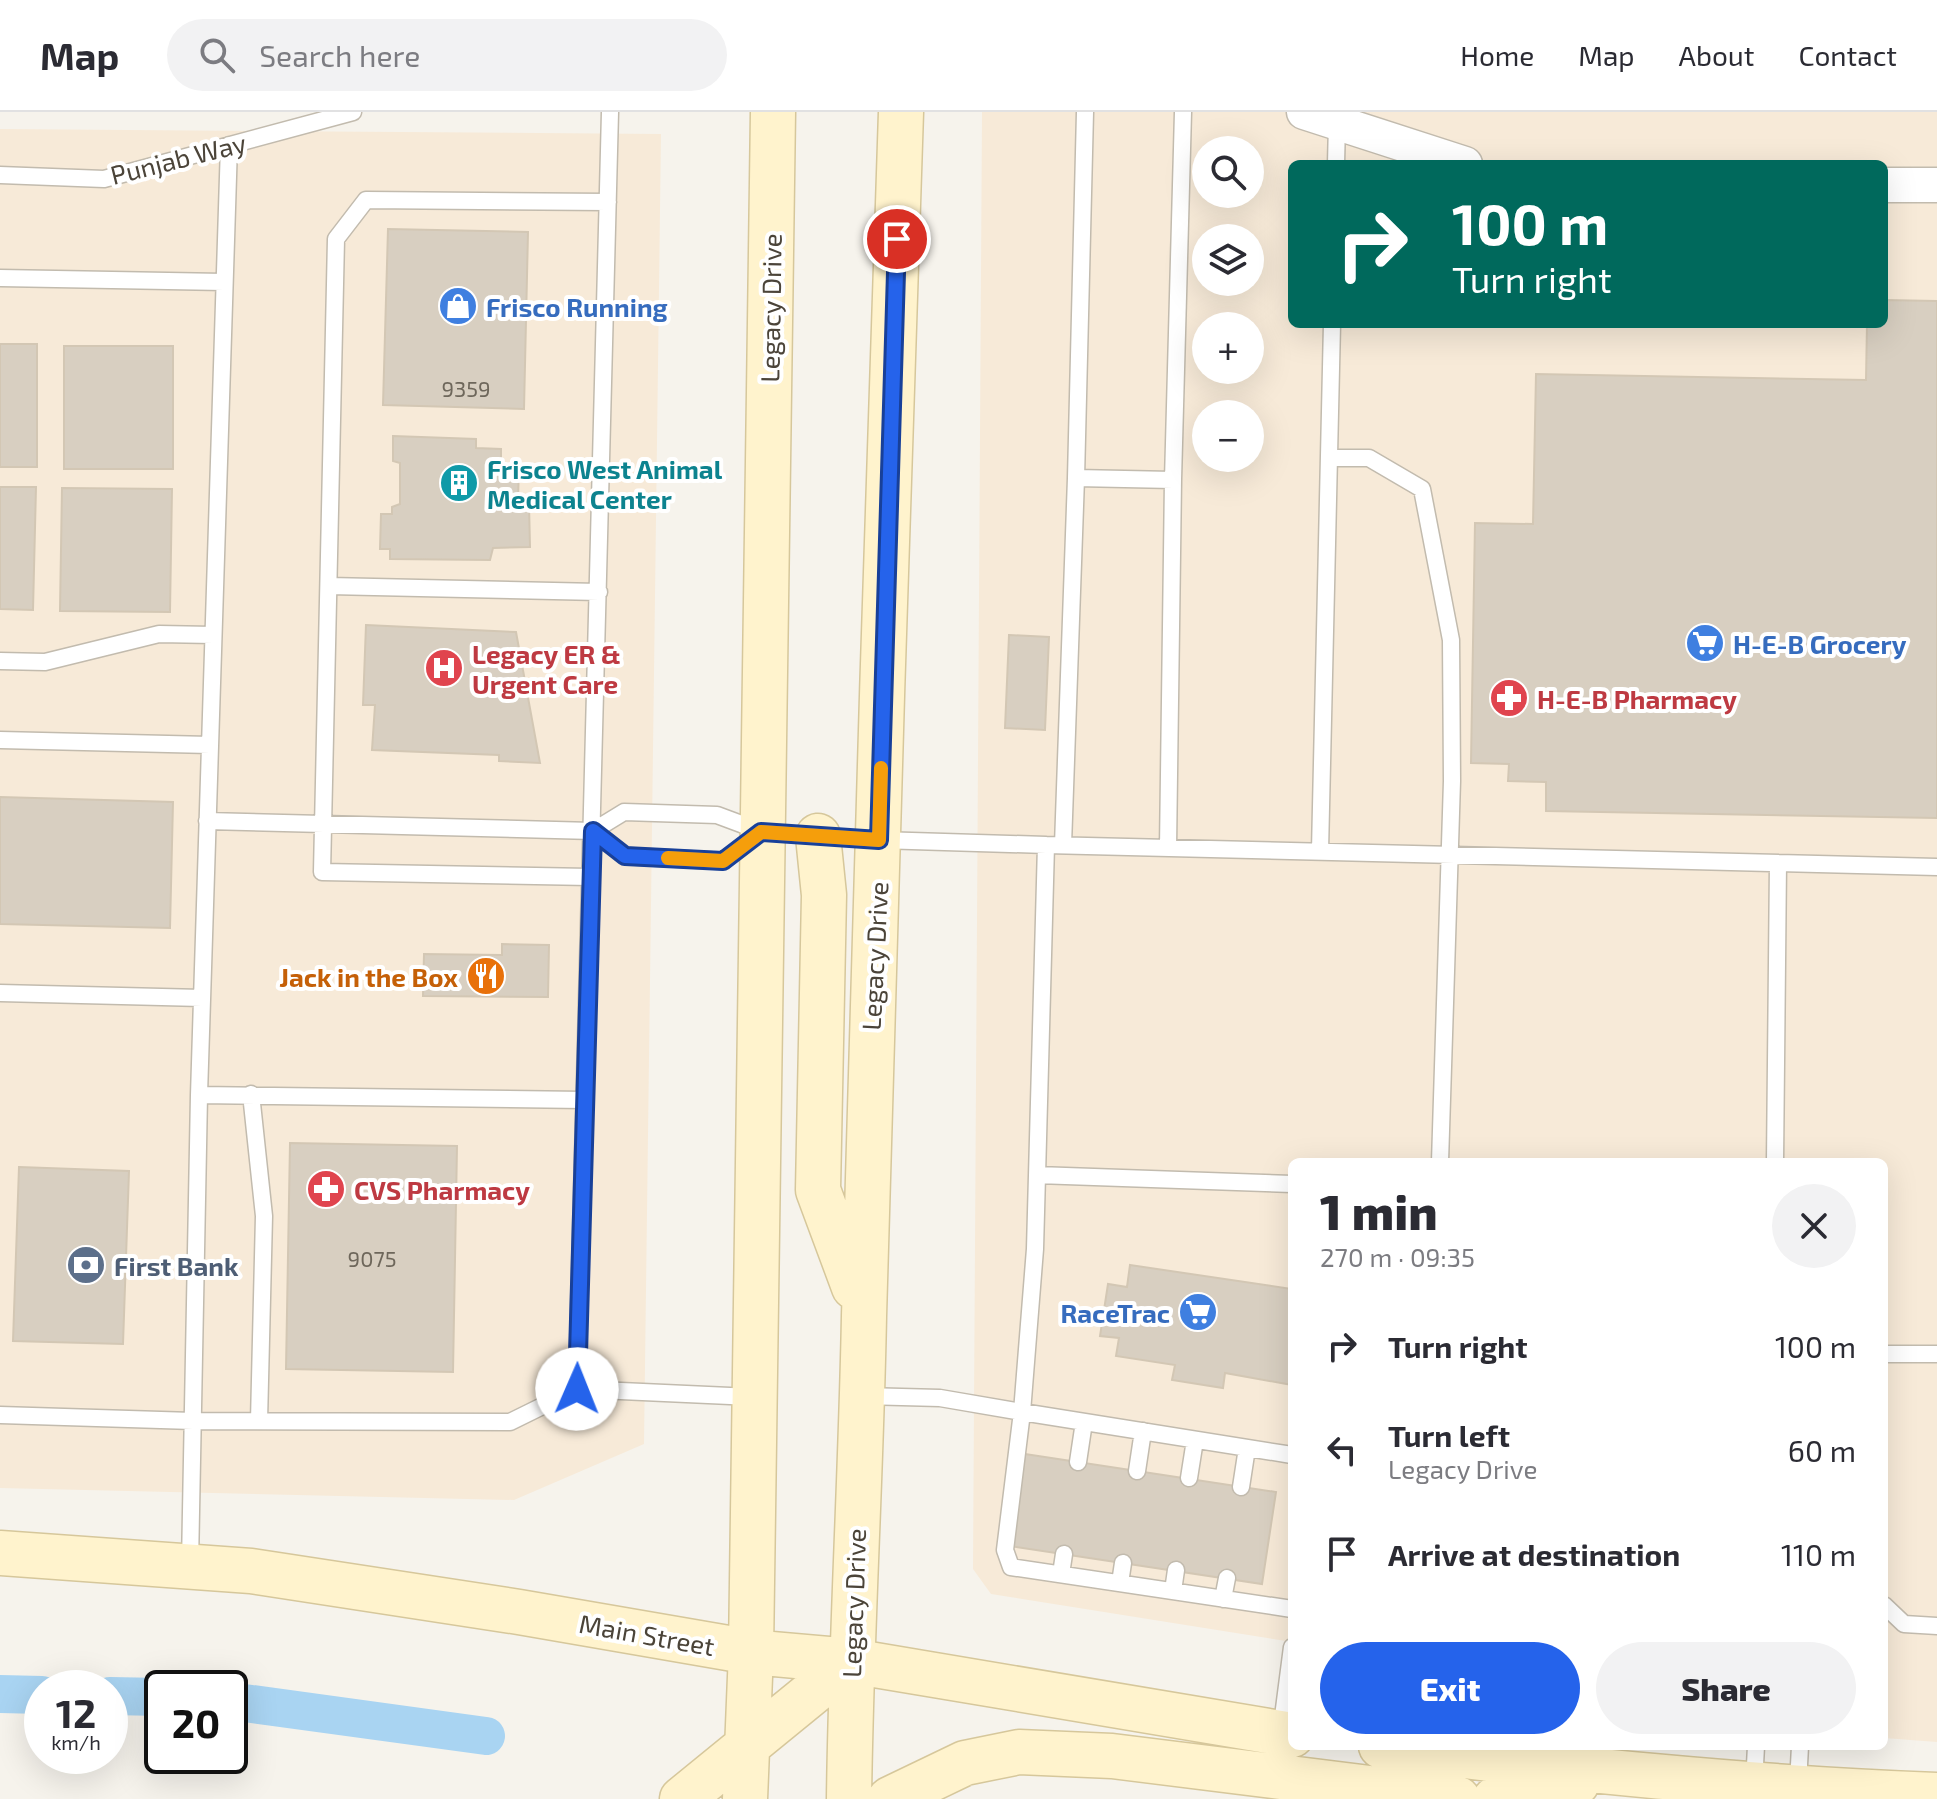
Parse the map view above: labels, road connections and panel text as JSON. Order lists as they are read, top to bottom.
{
  "streets": {
    "main road": ["Legacy Drive", "Main Street"],
    "lane": ["Punjab Way"]
  },
  "crossings": [
    ["Legacy Drive", "Main Street"]
  ],
  "places": {
    "shop": ["Frisco Running"],
    "building": ["Frisco West Animal Medical Center"],
    "supermarket": ["H-E-B Grocery", "RaceTrac"],
    "hospital": ["Legacy ER & Urgent Care"],
    "pharmacy": ["H-E-B Pharmacy", "CVS Pharmacy"],
    "restaurant": ["Jack in the Box"],
    "bank": ["First Bank"]
  },
  "house_numbers": ["9359", "9075"],
  "page": {
    "header": "Map",
    "search": "Search here",
    "nav": [
      "Home",
      "Map",
      "About",
      "Contact"
    ],
    "map_buttons": ["+", "−"],
    "turn": ["100 m", "Turn right"],
    "heading": ["1 min", "270 m · 09:35"],
    "list": [
      {
        "name": "Turn right",
        "value": "100 m"
      },
      {
        "name": "Turn left",
        "note": "Legacy Drive",
        "value": "60 m"
      },
      {
        "name": "Arrive at destination",
        "value": "110 m"
      }
    ],
    "buttons": ["Exit", "Share"],
    "speed": "12 km/h",
    "limit": "20"
  }
}
